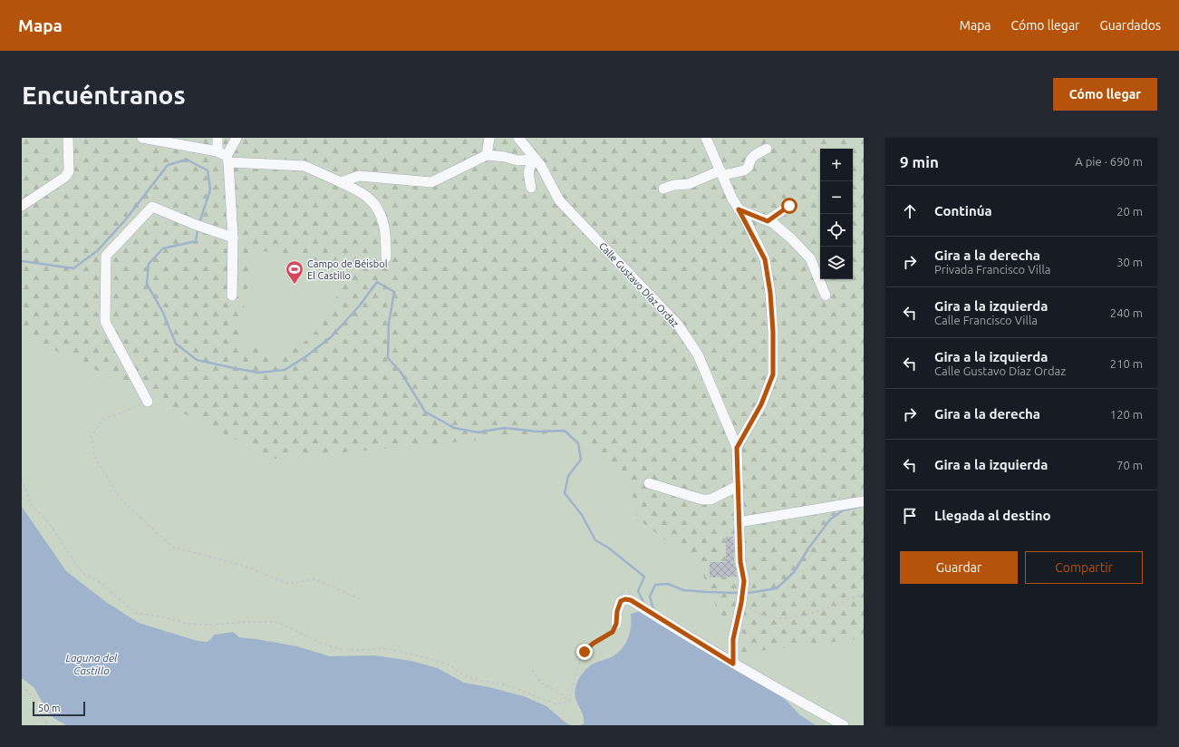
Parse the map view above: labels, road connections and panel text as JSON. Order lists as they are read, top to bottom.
{
  "streets": {
    "street": ["Calle Gustavo Díaz Ordaz"]
  },
  "water": ["Laguna del Castillo"],
  "places": {
    "sports": ["Campo de Béisbol El Castillo"]
  },
  "scale_bar": "50 m",
  "page": {
    "header": "Mapa",
    "nav": ["Mapa", "Cómo llegar", "Guardados"],
    "buttons": [
      "Cómo llegar",
      ["Guardar", "Compartir"]
    ],
    "title": "Encuéntranos",
    "heading": ["9 min", "A pie · 690 m"],
    "map_buttons": ["+", "−"],
    "list": [
      ["Continúa", "20 m"],
      ["Gira a la derecha", "Privada Francisco Villa", "30 m"],
      ["Gira a la izquierda", "Calle Francisco Villa", "240 m"],
      ["Gira a la izquierda", "Calle Gustavo Díaz Ordaz", "210 m"],
      ["Gira a la derecha", "120 m"],
      ["Gira a la izquierda", "70 m"],
      "Llegada al destino"
    ],
    "scale": "50 m"
  }
}
